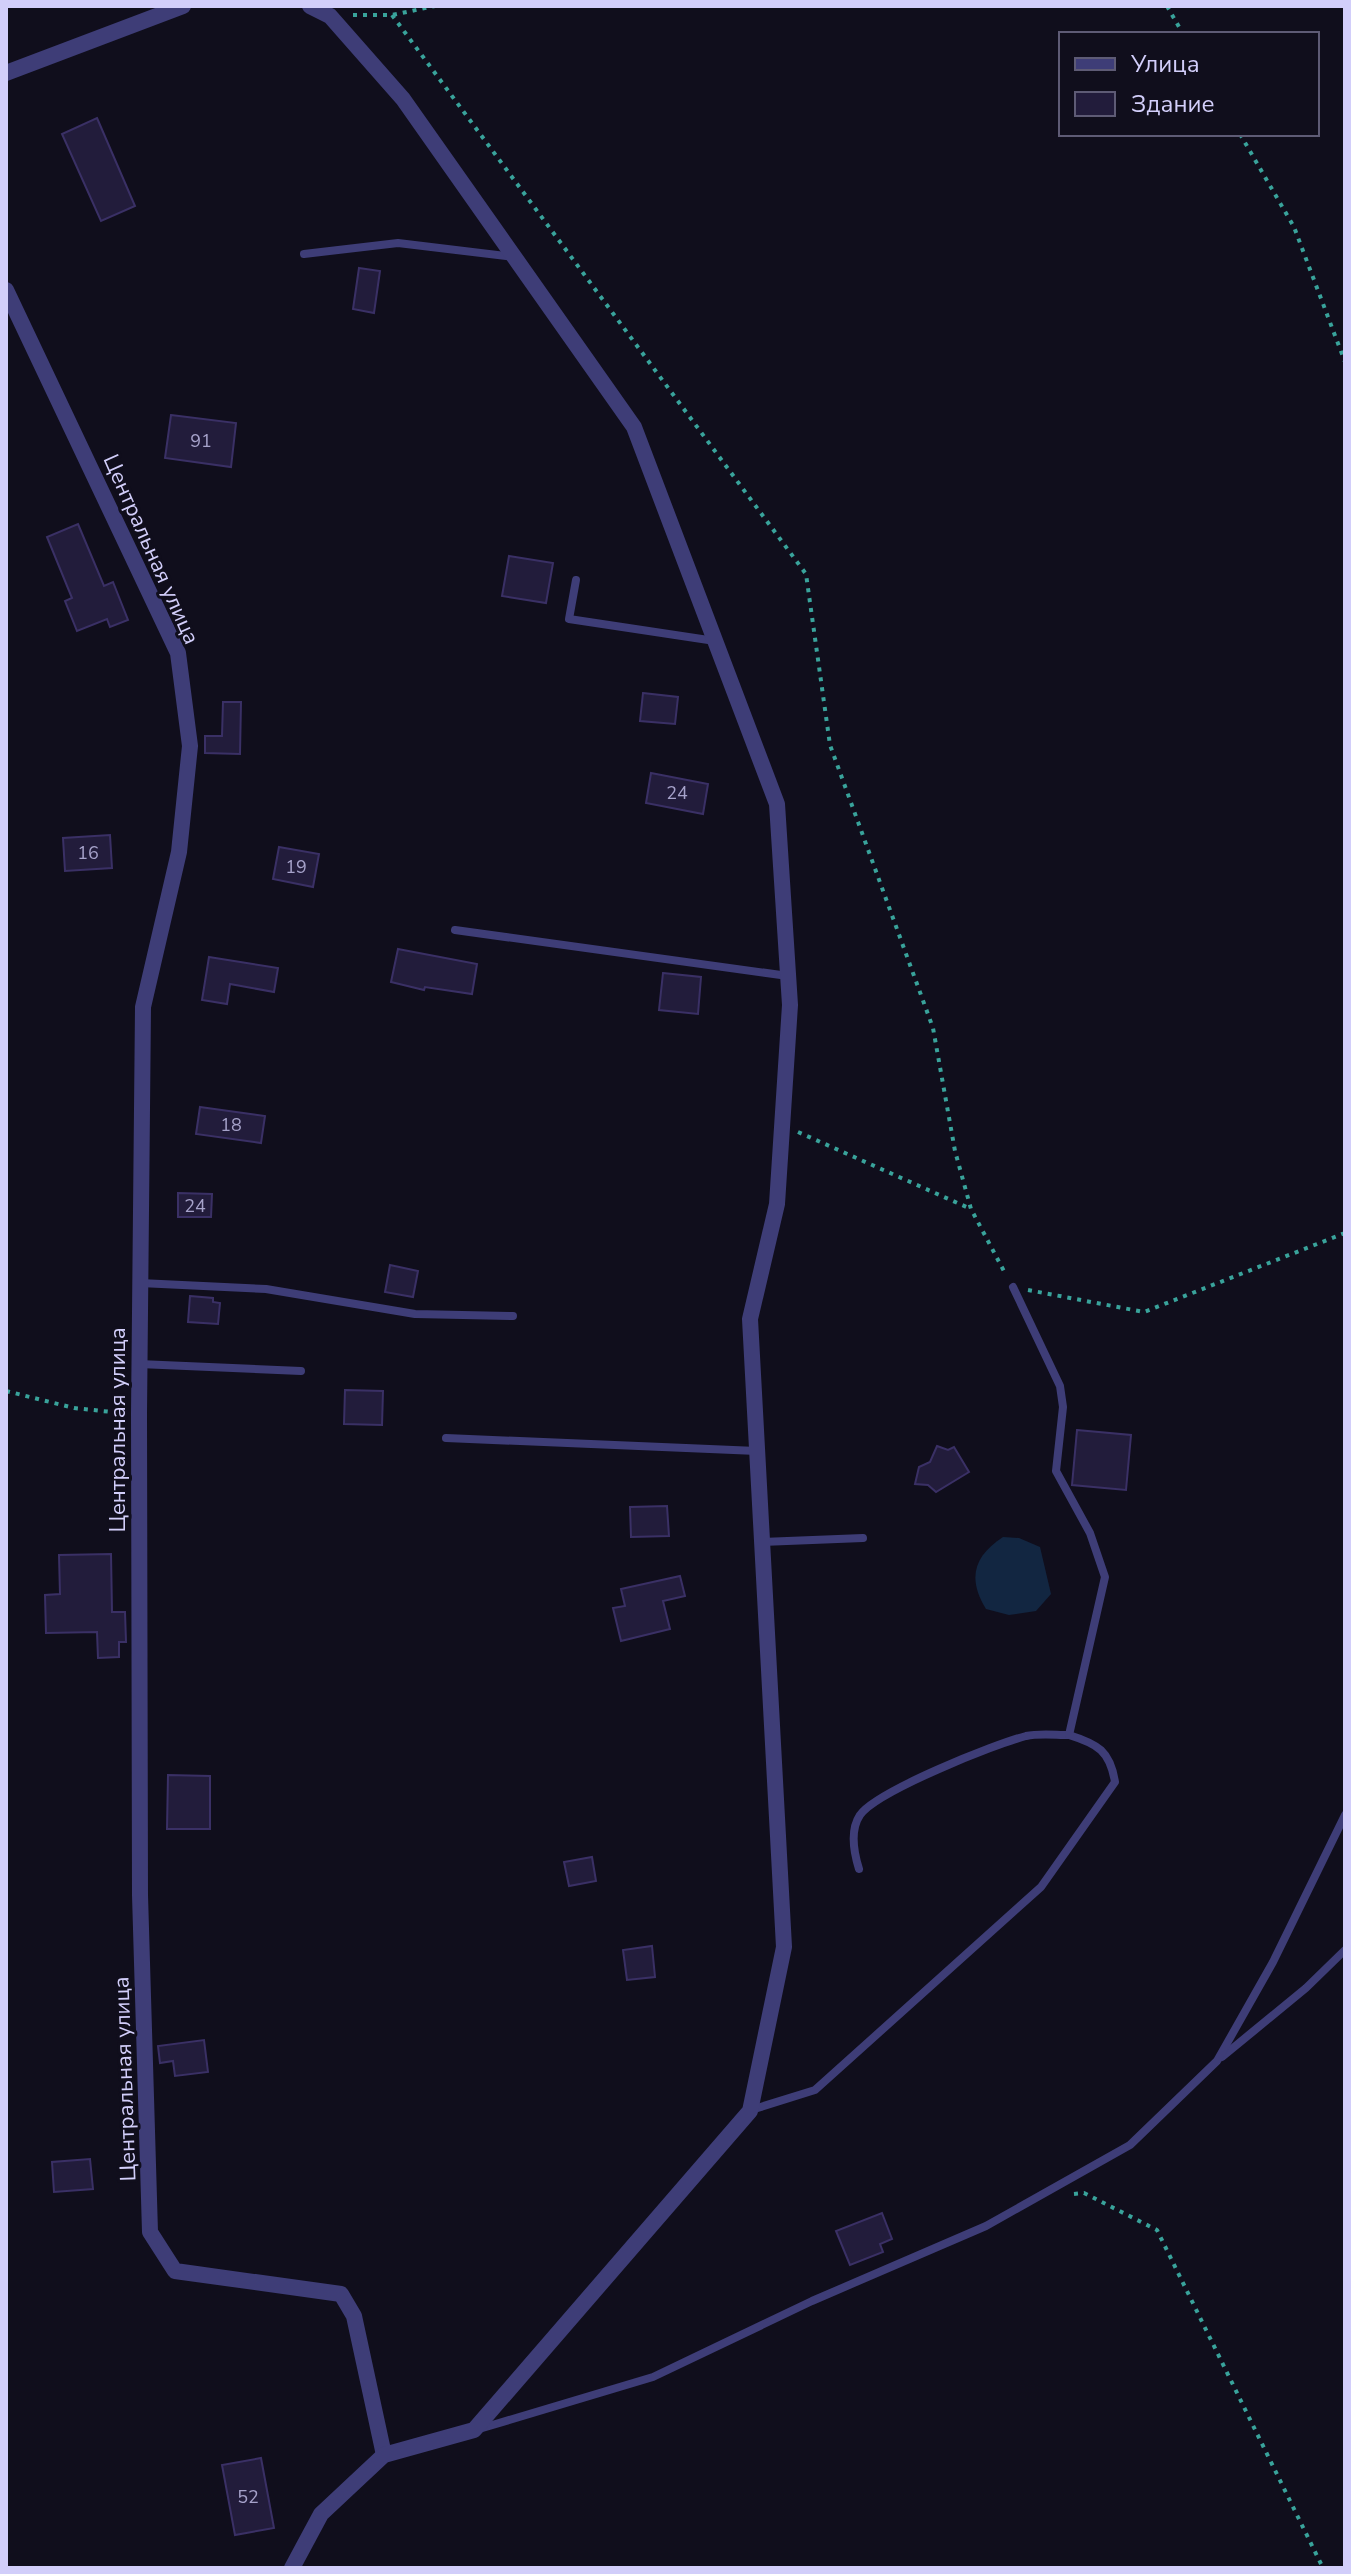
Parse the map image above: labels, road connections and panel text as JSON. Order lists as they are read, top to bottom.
{
  "streets": {
    "street": ["Центральная улица"]
  },
  "house_numbers": [
    "91",
    "24",
    "16",
    "19",
    "18",
    "24",
    "52"
  ],
  "legend": ["Улица", "Здание"]
}
